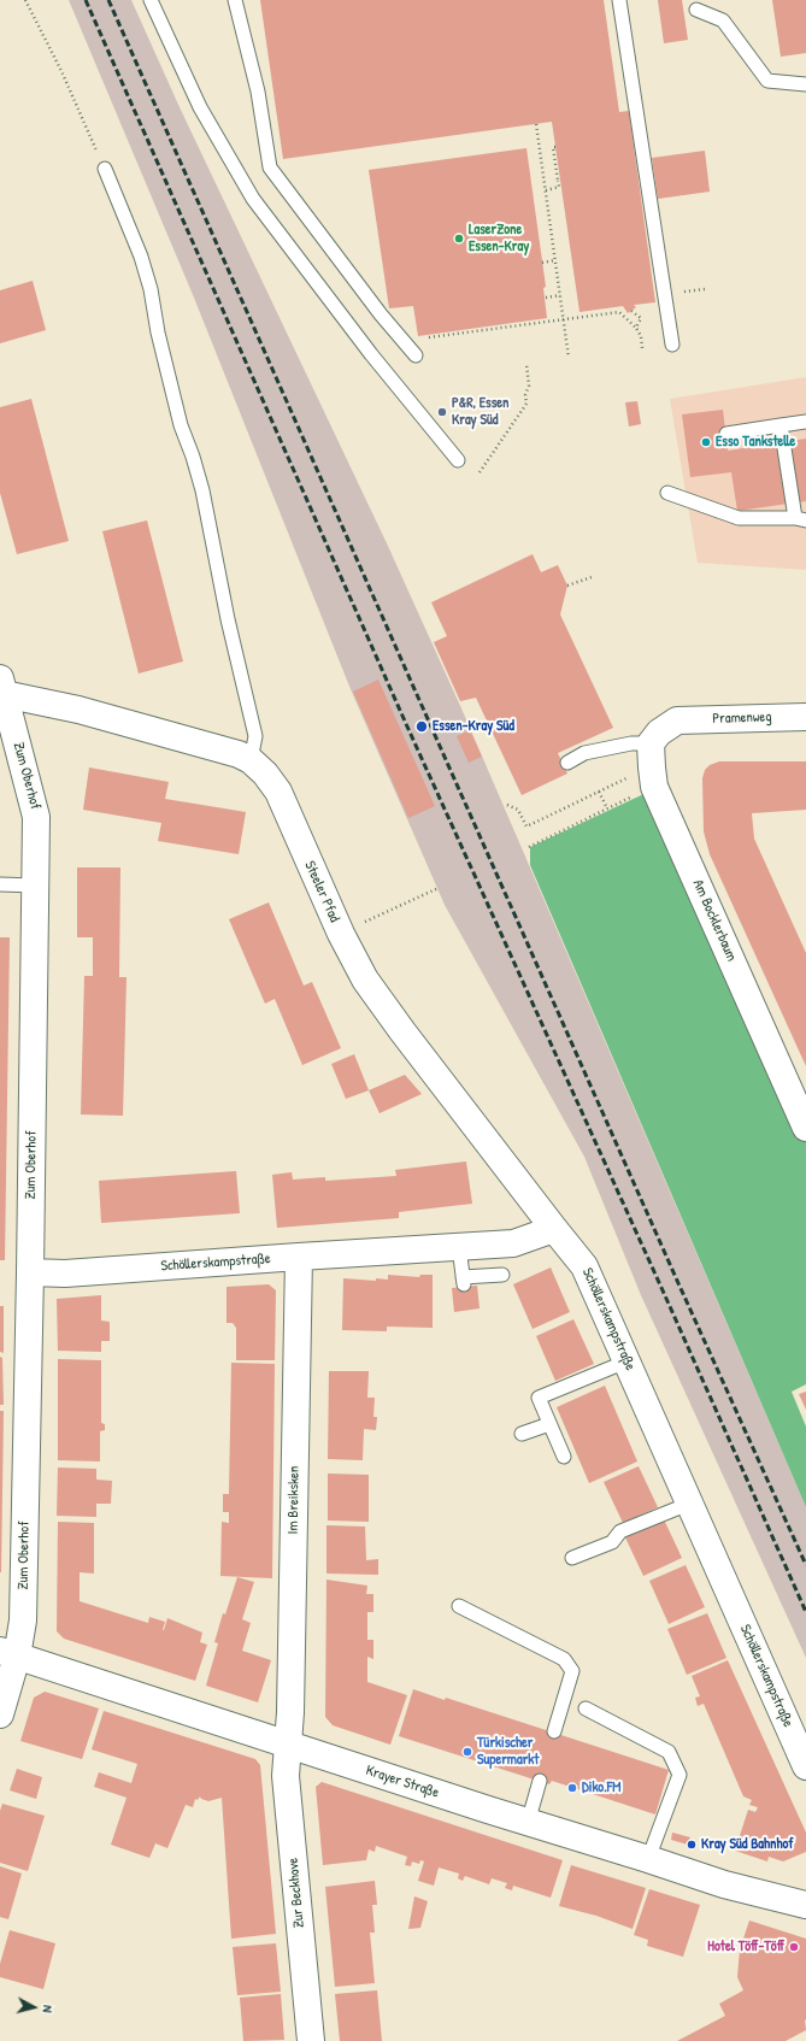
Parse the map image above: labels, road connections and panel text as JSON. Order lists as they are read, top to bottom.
{
  "streets": {
    "street": [
      "Pramenweg",
      "Zum Oberhof",
      "Steeler Pfad",
      "Am Bocklerbaum",
      "Schöllerskampstraße",
      "Im Breiksken",
      "Krayer Straße",
      "Zur Beckhove"
    ]
  },
  "crossings": [
    ["Pramenweg", "Am Bocklerbaum"],
    ["Zum Oberhof", "Steeler Pfad"],
    ["Zum Oberhof", "Schöllerskampstraße"],
    ["Zum Oberhof", "Krayer Straße"],
    ["Steeler Pfad", "Schöllerskampstraße"],
    ["Schöllerskampstraße", "Im Breiksken"],
    ["Im Breiksken", "Krayer Straße"],
    ["Im Breiksken", "Zur Beckhove"],
    ["Krayer Straße", "Zur Beckhove"]
  ],
  "places": [
    "LaserZone Essen-Kray",
    "P&R, Essen Kray Süd",
    "Esso Tankstelle",
    "Essen-Kray Süd",
    "Türkischer Supermarkt",
    "Diko.FM",
    "Kray Süd Bahnhof",
    "Hotel Töff-Töff"
  ],
  "north": "right"
}
